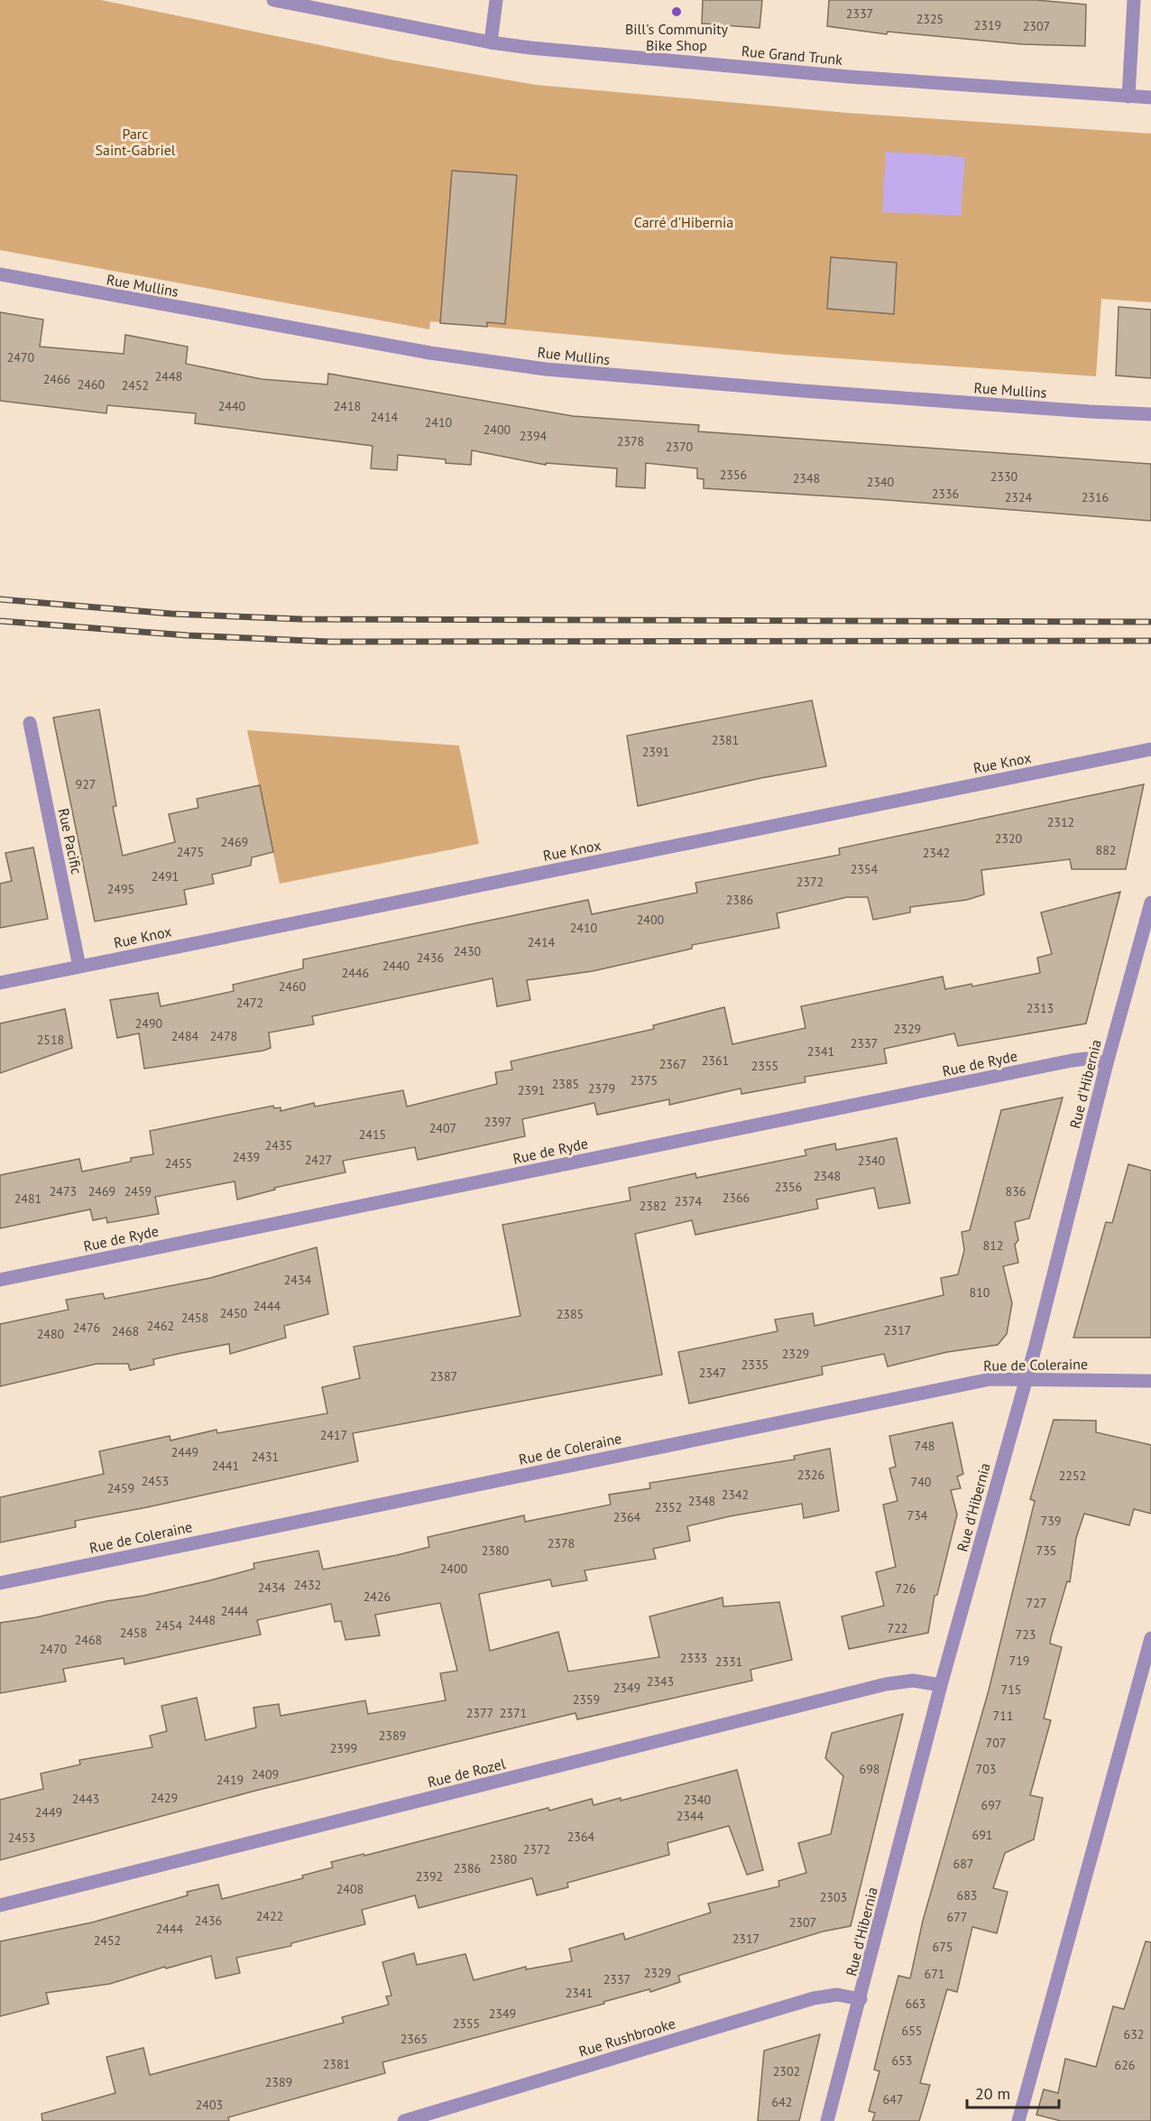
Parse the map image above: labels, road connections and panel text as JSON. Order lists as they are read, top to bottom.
{
  "streets": {
    "street": [
      "Rue Grand Trunk",
      "Rue Mullins",
      "Rue Knox",
      "Rue Pacific",
      "Rue de Ryde",
      "Rue d'Hibernia",
      "Rue de Coleraine",
      "Rue de Rozel",
      "Rue Rushbrooke"
    ]
  },
  "crossings": [
    ["Rue Knox", "Rue Pacific"],
    ["Rue de Ryde", "Rue d'Hibernia"],
    ["Rue d'Hibernia", "Rue de Coleraine"],
    ["Rue d'Hibernia", "Rue de Rozel"],
    ["Rue d'Hibernia", "Rue Rushbrooke"]
  ],
  "parks": ["Parc Saint-Gabriel", "Carré d'Hibernia"],
  "places": ["Bill's Community Bike Shop"],
  "house_numbers": [
    "2337",
    "2325",
    "2319",
    "2307",
    "2470",
    "2448",
    "2466",
    "2460",
    "2452",
    "2440",
    "2418",
    "2414",
    "2410",
    "2400",
    "2394",
    "2378",
    "2370",
    "2356",
    "2330",
    "2348",
    "2340",
    "2336",
    "2324",
    "2316",
    "2381",
    "2391",
    "927",
    "2312",
    "2320",
    "2469",
    "882",
    "2475",
    "2342",
    "2354",
    "2491",
    "2372",
    "2495",
    "2386",
    "2400",
    "2410",
    "2414",
    "2430",
    "2436",
    "2440",
    "2446",
    "2460",
    "2472",
    "2313",
    "2490",
    "2329",
    "2484",
    "2478",
    "2518",
    "2337",
    "2341",
    "2361",
    "2367",
    "2355",
    "2375",
    "2385",
    "2379",
    "2391",
    "2397",
    "2407",
    "2415",
    "2435",
    "2439",
    "2427",
    "2340",
    "2455",
    "2348",
    "2356",
    "2473",
    "2469",
    "2459",
    "836",
    "2366",
    "2481",
    "2374",
    "2382",
    "812",
    "2434",
    "810",
    "2444",
    "2450",
    "2385",
    "2458",
    "2462",
    "2476",
    "2317",
    "2468",
    "2480",
    "2329",
    "2335",
    "2347",
    "2387",
    "2417",
    "748",
    "2449",
    "2431",
    "2441",
    "2326",
    "2252",
    "2453",
    "740",
    "2459",
    "2342",
    "2348",
    "2352",
    "734",
    "2364",
    "739",
    "2378",
    "2380",
    "735",
    "2400",
    "2432",
    "2434",
    "726",
    "2426",
    "727",
    "2444",
    "2448",
    "2454",
    "722",
    "2458",
    "723",
    "2468",
    "2470",
    "2333",
    "719",
    "2331",
    "2343",
    "2349",
    "715",
    "2359",
    "2377",
    "2371",
    "711",
    "2389",
    "707",
    "2399",
    "698",
    "703",
    "2409",
    "2419",
    "2429",
    "2443",
    "2340",
    "697",
    "2449",
    "2344",
    "691",
    "2364",
    "2453",
    "2372",
    "2380",
    "687",
    "2386",
    "2392",
    "2408",
    "683",
    "2303",
    "2422",
    "677",
    "2436",
    "2307",
    "2444",
    "2317",
    "2452",
    "675",
    "2329",
    "671",
    "2337",
    "2341",
    "663",
    "2349",
    "2355",
    "655",
    "632",
    "2365",
    "653",
    "2381",
    "626",
    "2302",
    "2389",
    "647",
    "642",
    "2403"
  ],
  "scale_bar": "20 m"
}
